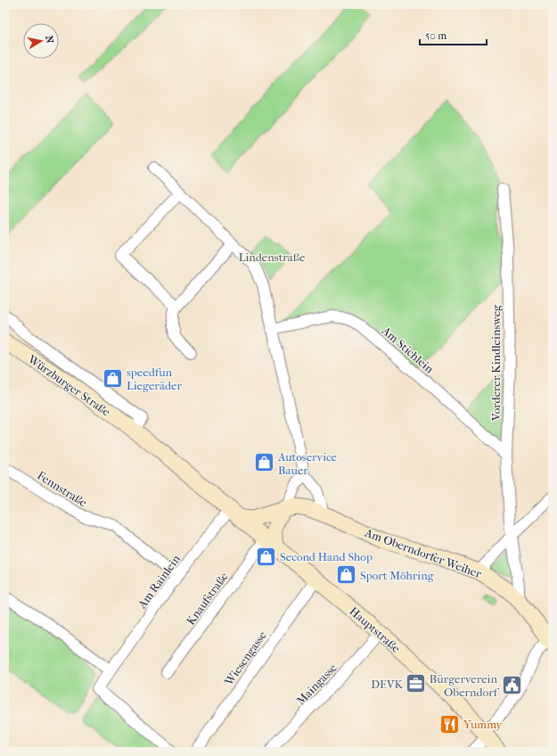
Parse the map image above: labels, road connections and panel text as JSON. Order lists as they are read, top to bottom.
{
  "streets": {
    "main road": ["Würzburger Straße", "Am Oberndorfer Weiher", "Hauptstraße"],
    "street": [
      "Am Stichlein",
      "Vorderer Kindleinsweg",
      "Fennstraße",
      "Am Rainlein",
      "Knaufstraße",
      "Wiesengasse",
      "Maingasse"
    ]
  },
  "crossings": [
    ["Am Stichlein", "Vorderer Kindleinsweg"],
    ["Vorderer Kindleinsweg", "Am Oberndorfer Weiher"],
    ["Würzburger Straße", "Am Oberndorfer Weiher"],
    ["Würzburger Straße", "Am Rainlein"],
    ["Würzburger Straße", "Hauptstraße"],
    ["Fennstraße", "Am Rainlein"],
    ["Am Oberndorfer Weiher", "Am Rainlein"],
    ["Am Oberndorfer Weiher", "Hauptstraße"],
    ["Am Rainlein", "Hauptstraße"],
    ["Knaufstraße", "Hauptstraße"],
    ["Hauptstraße", "Wiesengasse"],
    ["Hauptstraße", "Maingasse"]
  ],
  "parks": ["Lindenstraße"],
  "places": {
    "shop": [
      "speedfun Liegeräder",
      "Autoservice Bauer",
      "Second Hand Shop",
      "Sport Möhring"
    ],
    "office": ["DEVK"],
    "public building": ["Bürgerverein Oberndorf"],
    "restaurant": ["Yummy"]
  },
  "scale_bar": "50 m",
  "north": "right"
}
